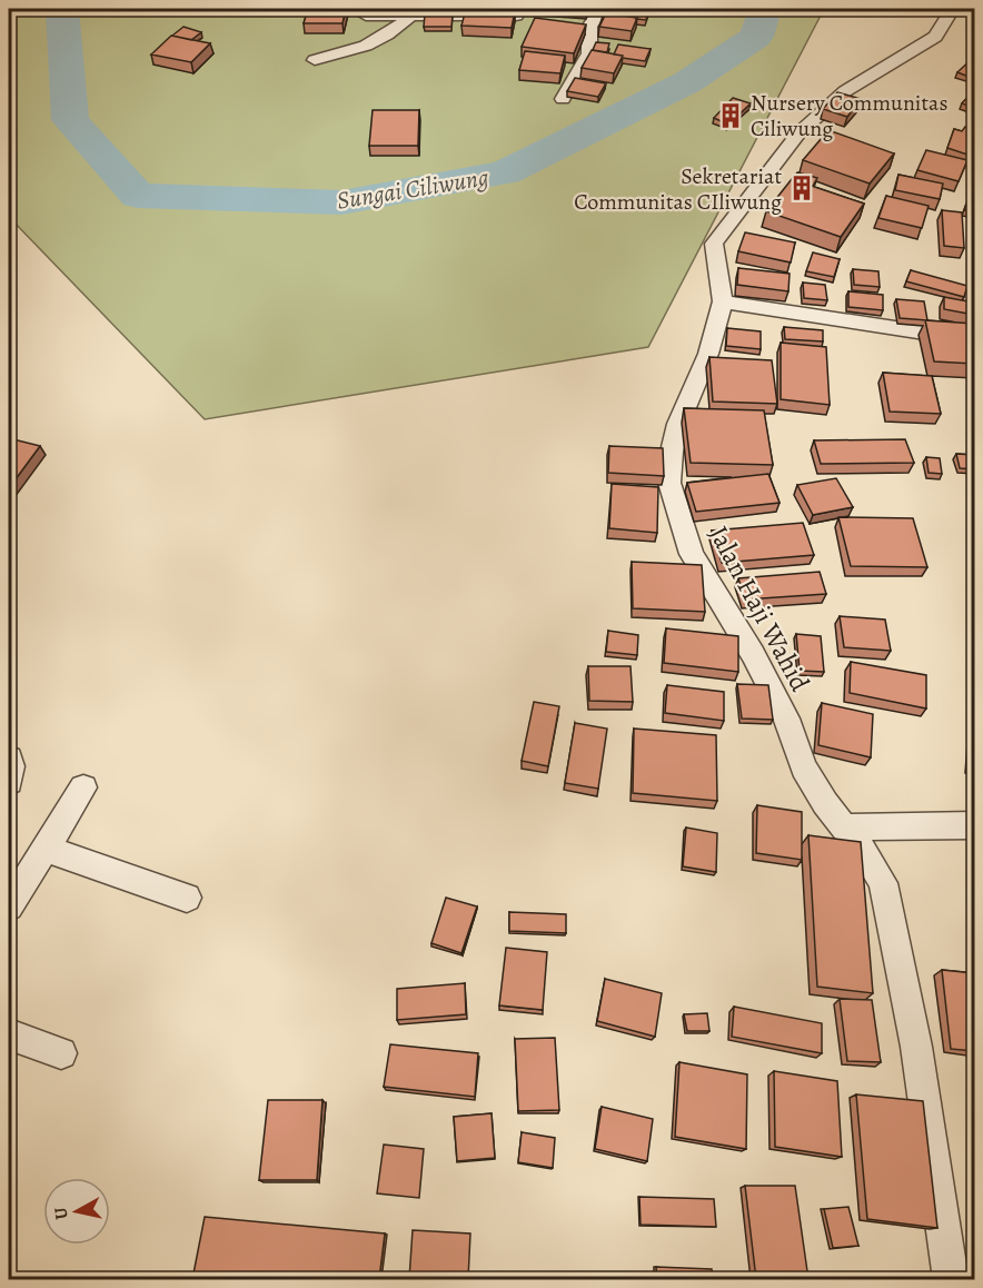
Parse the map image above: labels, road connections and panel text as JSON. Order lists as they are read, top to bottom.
{
  "streets": {
    "street": ["Jalan Haji Wahid"]
  },
  "water": ["Sungai Ciliwung"],
  "places": {
    "building": ["Nursery Communitas Ciliwung", "Sekretariat Communitas CIliwung"]
  },
  "north": "left"
}
